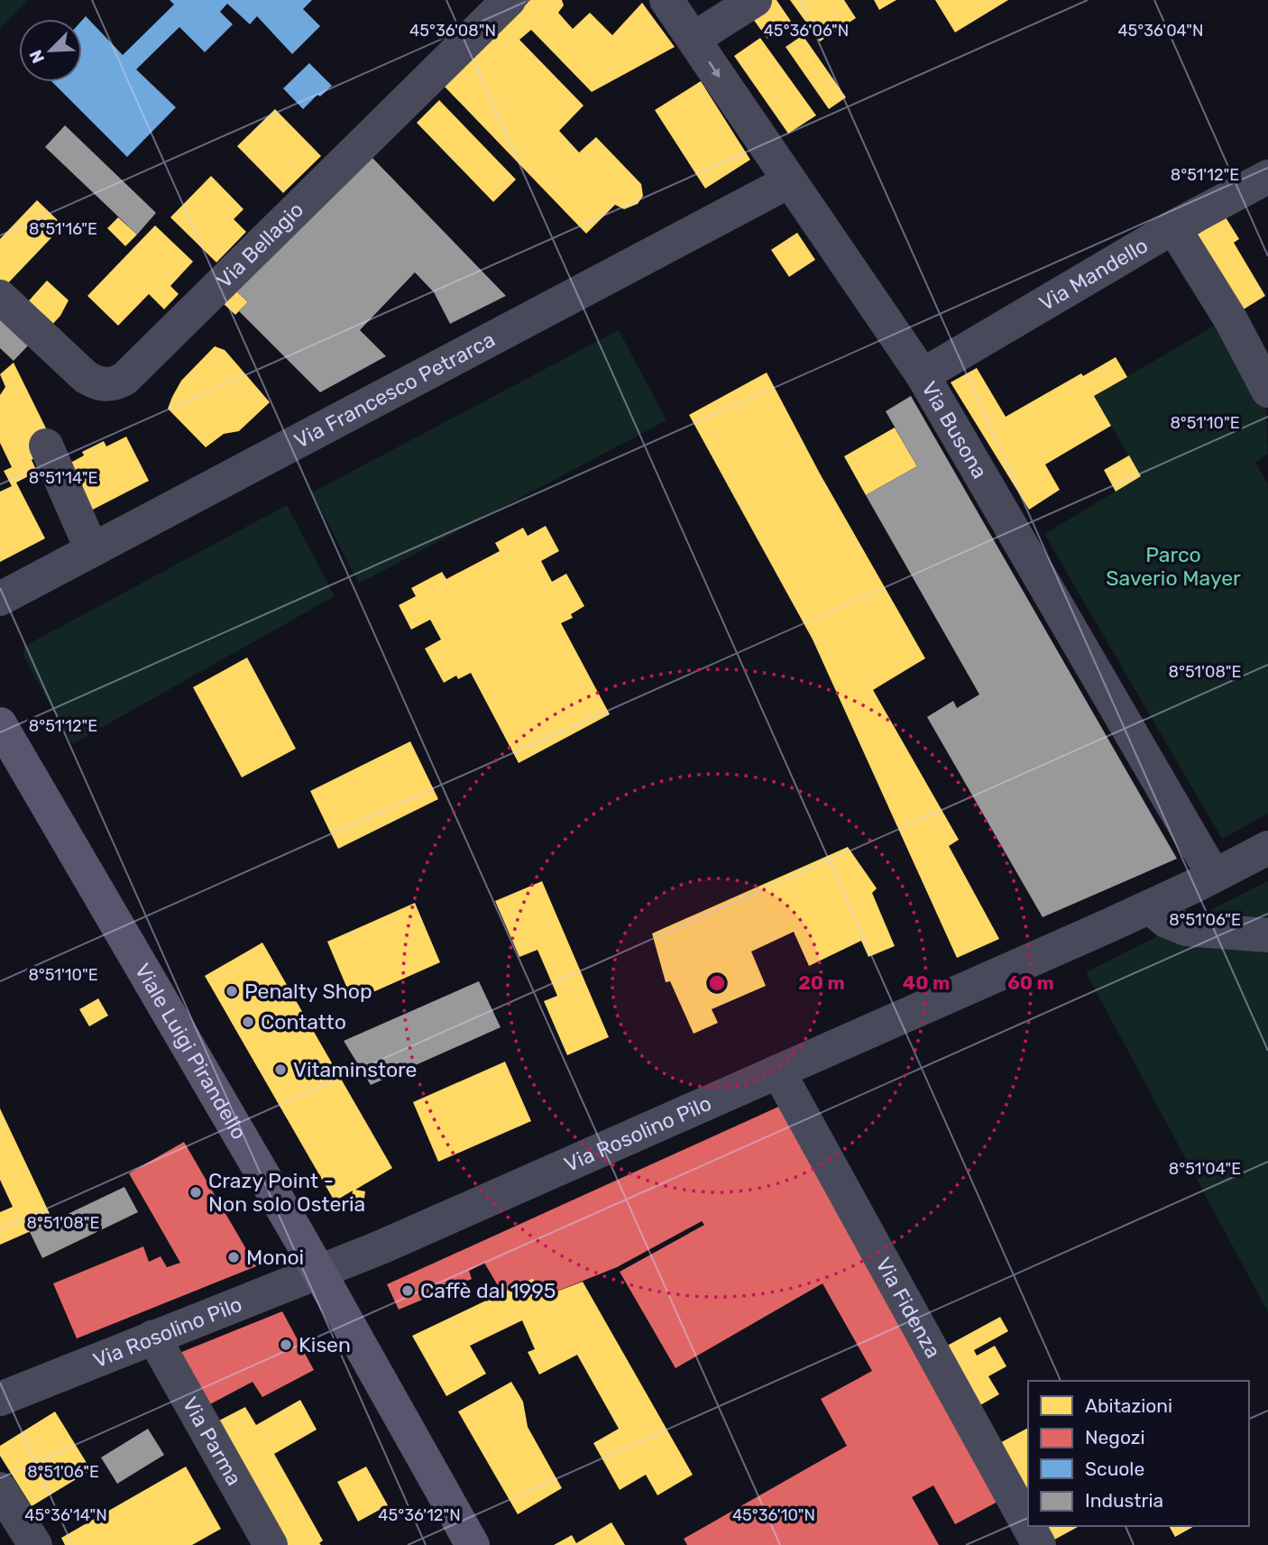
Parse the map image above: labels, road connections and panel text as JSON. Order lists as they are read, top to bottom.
{
  "streets": {
    "main road": ["Viale Luigi Pirandello"],
    "street": [
      "Via Bellagio",
      "Via Mandello",
      "Via Francesco Petrarca",
      "Via Busona",
      "Via Rosolino Pilo",
      "Via Fidenza",
      "Via Parma"
    ]
  },
  "crossings": [
    ["Via Mandello", "Via Busona"],
    ["Via Francesco Petrarca", "Via Busona"],
    ["Via Busona", "Via Rosolino Pilo"],
    ["Viale Luigi Pirandello", "Via Rosolino Pilo"],
    ["Via Rosolino Pilo", "Via Fidenza"],
    ["Via Rosolino Pilo", "Via Parma"]
  ],
  "parks": ["Parco Saverio Mayer"],
  "places": [
    "Penalty Shop",
    "Contatto",
    "Vitaminstore",
    "Crazy Point - Non solo Osteria",
    "Monoi",
    "Caffè dal 1995",
    "Kisen"
  ],
  "legend": [
    "Abitazioni",
    "Negozi",
    "Scuole",
    "Industria"
  ],
  "north": "bottom left",
  "coordinates": [
    "45°36'06\"N",
    "45°36'04\"N",
    "45°36'08\"N",
    "8°51'12\"E",
    "8°51'16\"E",
    "8°51'10\"E",
    "8°51'14\"E",
    "8°51'08\"E",
    "8°51'06\"E",
    "8°51'04\"E",
    "45°36'14\"N",
    "45°36'12\"N",
    "45°36'10\"N"
  ],
  "rings": ["20 m", "40 m", "60 m"]
}
